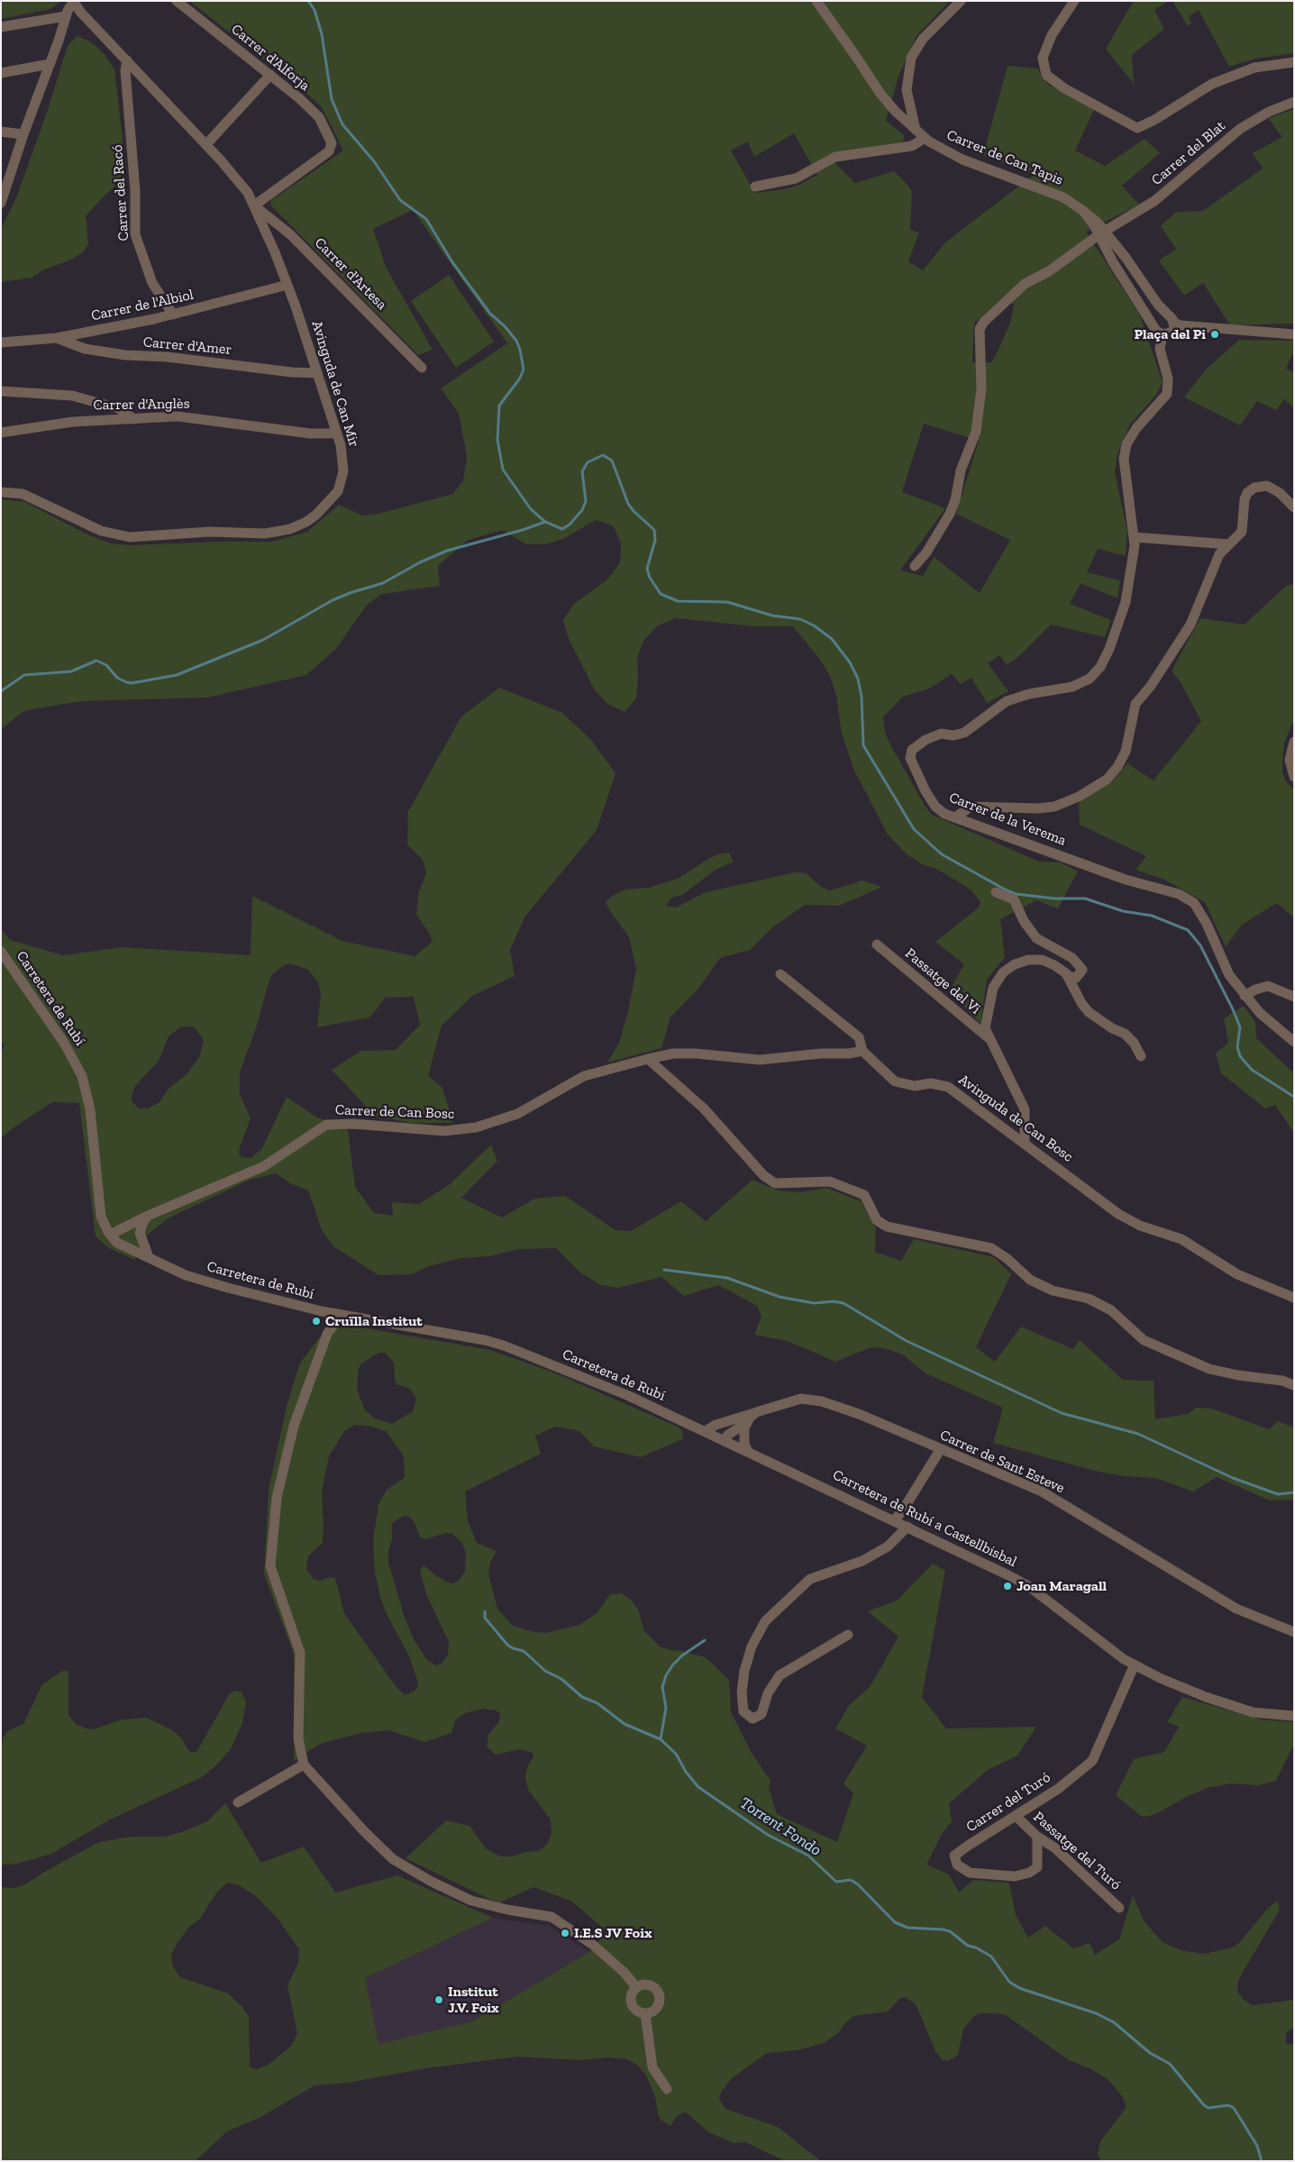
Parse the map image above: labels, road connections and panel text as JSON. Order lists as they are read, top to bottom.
{
  "streets": {
    "street": [
      "Carrer d'Alforja",
      "Carrer del Blat",
      "Carrer de Can Tapis",
      "Carrer del Racó",
      "Carrer d'Artesa",
      "Carrer de l'Albiol",
      "Carrer d'Amer",
      "Avinguda de Can Mir",
      "Carrer d'Anglès",
      "Carrer de la Verema",
      "Passatge del Vi",
      "Carretera de Rubí",
      "Carrer de Can Bosc",
      "Avinguda de Can Bosc",
      "Carrer de Sant Esteve",
      "Carretera de Rubí a Castellbisbal",
      "Carrer del Turó",
      "Passatge del Turó"
    ]
  },
  "crossings": [
    ["Carrer d'Alforja", "Carrer d'Artesa"],
    ["Carrer d'Alforja", "Avinguda de Can Mir"],
    ["Carrer del Blat", "Carrer de Can Tapis"],
    ["Carrer del Racó", "Carrer de l'Albiol"],
    ["Carrer del Racó", "Avinguda de Can Mir"],
    ["Carrer d'Artesa", "Avinguda de Can Mir"],
    ["Carrer de l'Albiol", "Carrer d'Amer"],
    ["Carrer de l'Albiol", "Avinguda de Can Mir"],
    ["Carrer d'Amer", "Avinguda de Can Mir"],
    ["Avinguda de Can Mir", "Carrer d'Anglès"],
    ["Carretera de Rubí", "Carrer de Can Bosc"],
    ["Carretera de Rubí", "Carrer de Sant Esteve"],
    ["Carretera de Rubí", "Carretera de Rubí a Castellbisbal"],
    ["Carrer de Sant Esteve", "Carretera de Rubí a Castellbisbal"],
    ["Carretera de Rubí a Castellbisbal", "Carrer del Turó"],
    ["Carrer del Turó", "Passatge del Turó"]
  ],
  "water": ["Torrent Fondo"],
  "places": [
    "Plaça del Pi",
    "Cruïlla Institut",
    "Joan Maragall",
    "I.E.S JV Foix",
    "Institut J.V. Foix"
  ]
}
